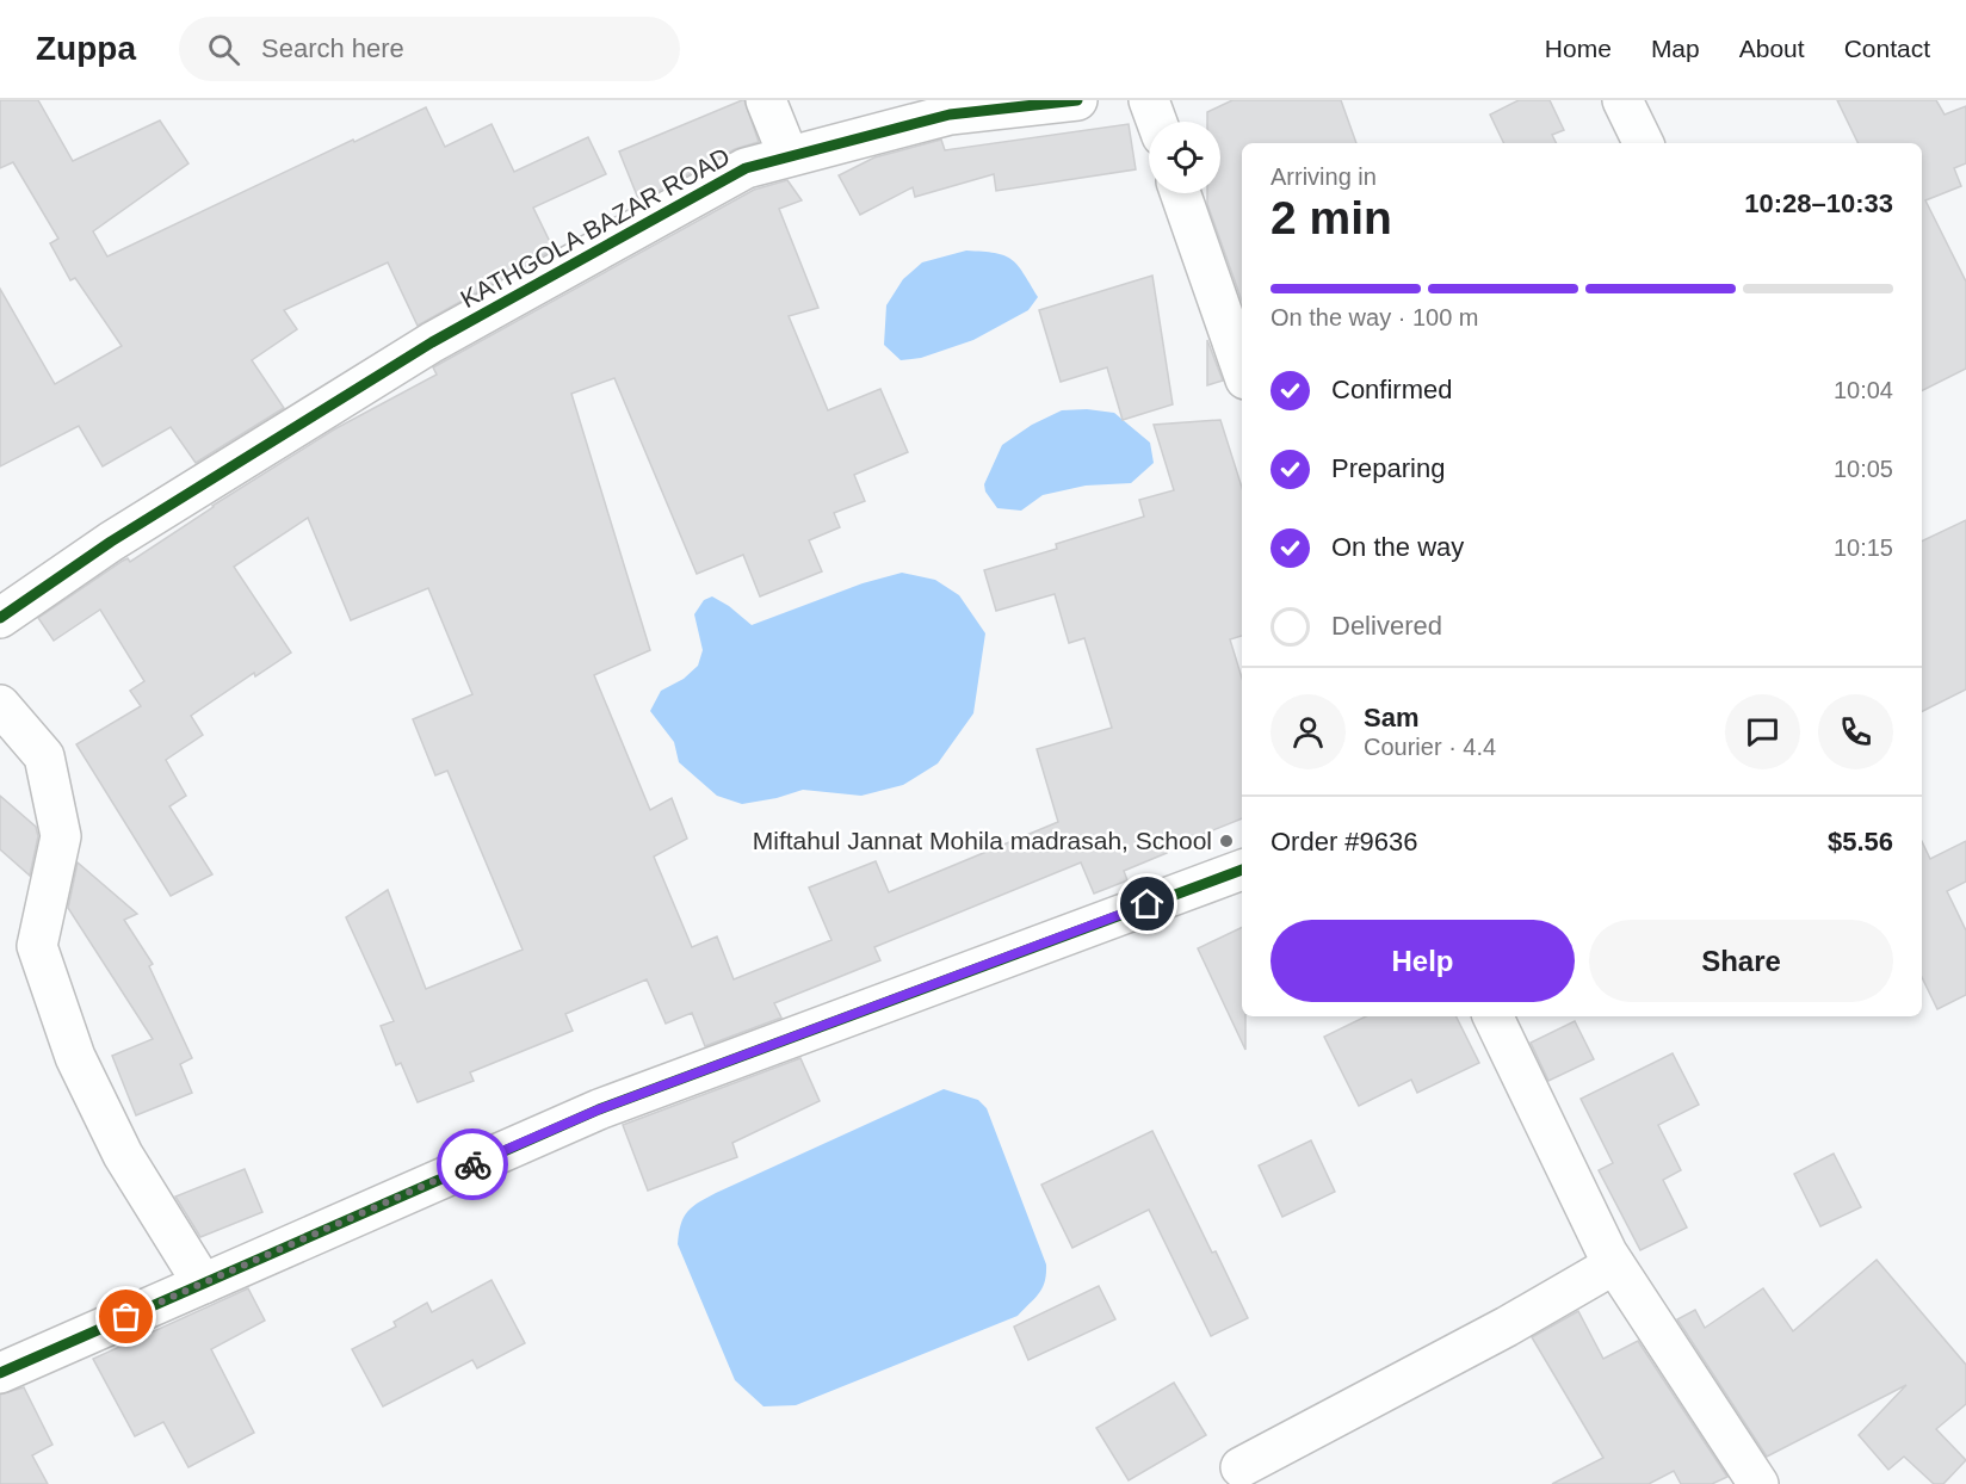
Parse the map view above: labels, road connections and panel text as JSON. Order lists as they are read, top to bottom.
{
  "streets": {
    "street": ["KATHGOLA BAZAR ROAD"]
  },
  "places": ["Miftahul Jannat Mohila madrasah, School"],
  "page": {
    "header": "Zuppa",
    "search": "Search here",
    "nav": [
      "Home",
      "Map",
      "About",
      "Contact"
    ],
    "heading": ["2 min", "Arriving in", "10:28–10:33"],
    "panel": [
      "Sam",
      "Courier · 4.4",
      "Order #9636",
      "$5.56"
    ],
    "bar": "On the way · 100 m",
    "list": [
      ["Confirmed", "10:04"],
      ["Preparing", "10:05"],
      ["On the way", "10:15"],
      "Delivered"
    ],
    "buttons": ["Help", "Share"]
  }
}
